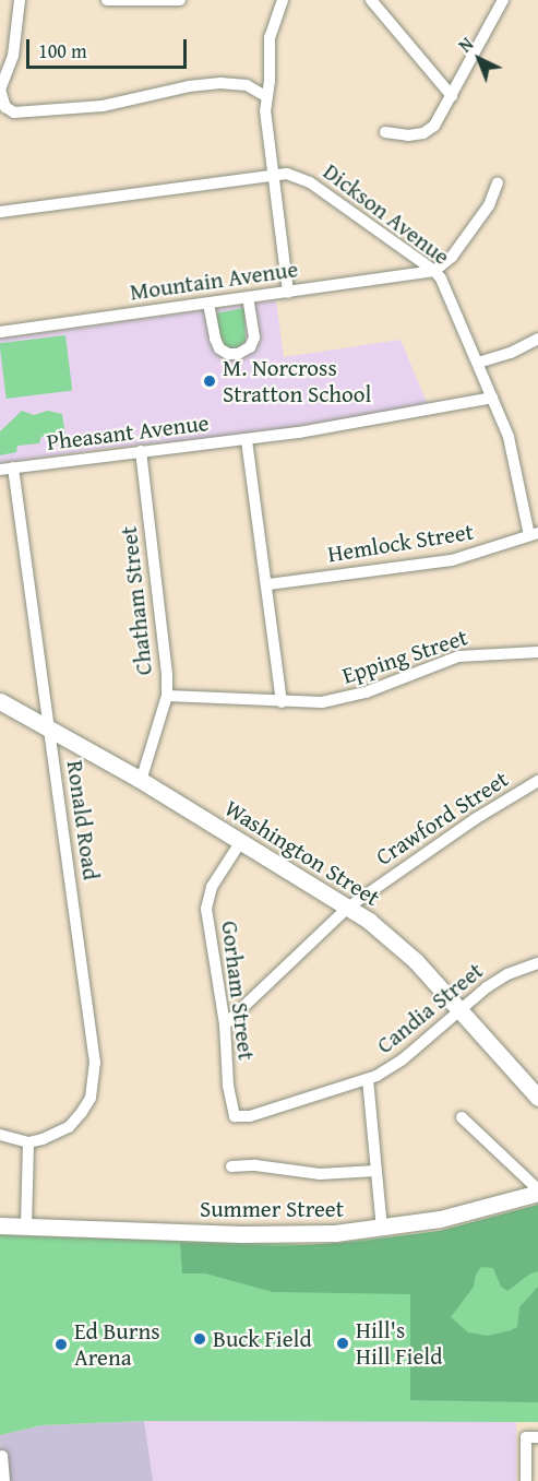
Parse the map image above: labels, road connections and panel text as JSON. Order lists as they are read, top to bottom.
{
  "streets": {
    "street": [
      "Dickson Avenue",
      "Mountain Avenue",
      "Pheasant Avenue",
      "Hemlock Street",
      "Chatham Street",
      "Epping Street",
      "Crawford Street",
      "Ronald Road",
      "Washington Street",
      "Gorham Street",
      "Candia Street",
      "Summer Street"
    ]
  },
  "crossings": [
    ["Dickson Avenue", "Mountain Avenue"],
    ["Dickson Avenue", "Pheasant Avenue"],
    ["Dickson Avenue", "Hemlock Street"],
    ["Pheasant Avenue", "Chatham Street"],
    ["Pheasant Avenue", "Ronald Road"],
    ["Chatham Street", "Epping Street"],
    ["Chatham Street", "Washington Street"],
    ["Crawford Street", "Washington Street"],
    ["Crawford Street", "Gorham Street"],
    ["Ronald Road", "Washington Street"],
    ["Washington Street", "Gorham Street"],
    ["Washington Street", "Candia Street"],
    ["Gorham Street", "Candia Street"]
  ],
  "places": [
    "M. Norcross Stratton School",
    "Buck Field",
    "Hill's Hill Field",
    "Ed Burns Arena"
  ],
  "scale_bar": "100 m",
  "north": "top left"
}
